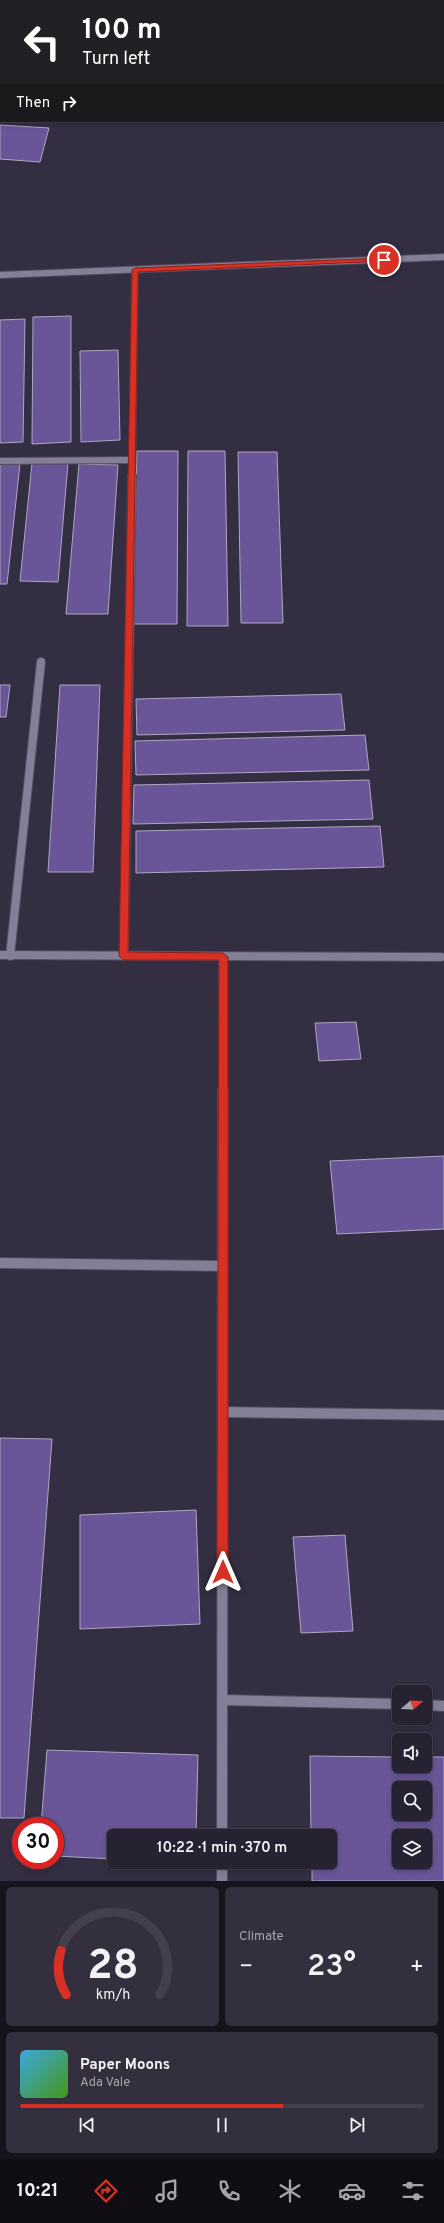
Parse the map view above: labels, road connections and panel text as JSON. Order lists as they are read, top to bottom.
{
  "north": "right",
  "page": {
    "turn": ["100 m", "Turn left"],
    "then": "Then",
    "limit": "30",
    "trip": "10:22 · 1 min · 370 m",
    "tile": "Climate",
    "heat": ["−", "23°", "+"],
    "song": ["Paper Moons", "Ada Vale"],
    "tabs": "10:21",
    "gauge": ["28", "km/h"]
  }
}
